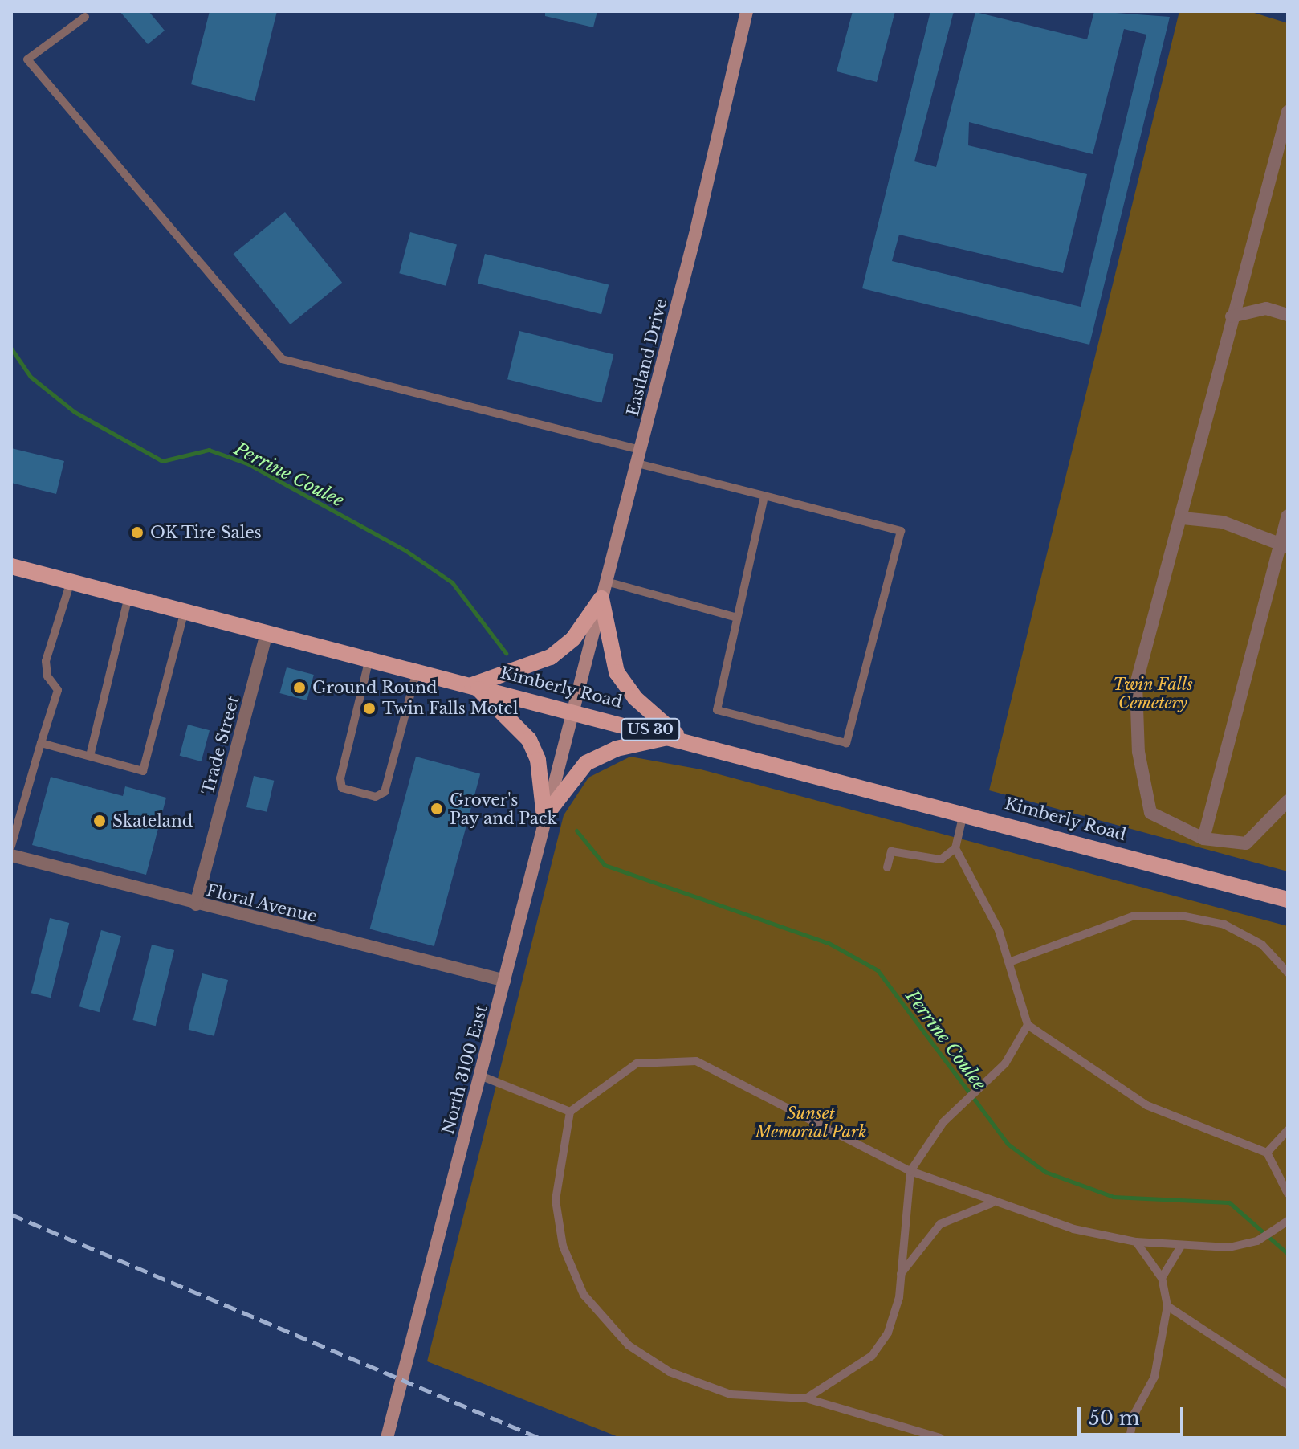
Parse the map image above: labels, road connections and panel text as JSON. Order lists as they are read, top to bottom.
{
  "streets": {
    "main road": [
      "Eastland Drive",
      "Kimberly Road",
      "US 30",
      "North 3100 East"
    ],
    "street": ["Trade Street", "Floral Avenue"]
  },
  "crossings": [
    ["Eastland Drive", "Kimberly Road"],
    ["Eastland Drive", "North 3100 East"],
    ["Kimberly Road", "Trade Street"],
    ["Kimberly Road", "North 3100 East"],
    ["Trade Street", "Floral Avenue"],
    ["Floral Avenue", "North 3100 East"]
  ],
  "water": ["Perrine Coulee"],
  "parks": ["Twin Falls Cemetery", "Sunset Memorial Park"],
  "places": [
    "OK Tire Sales",
    "Ground Round",
    "Twin Falls Motel",
    "Grover's Pay and Pack",
    "Skateland"
  ],
  "scale_bar": "50 m"
}
